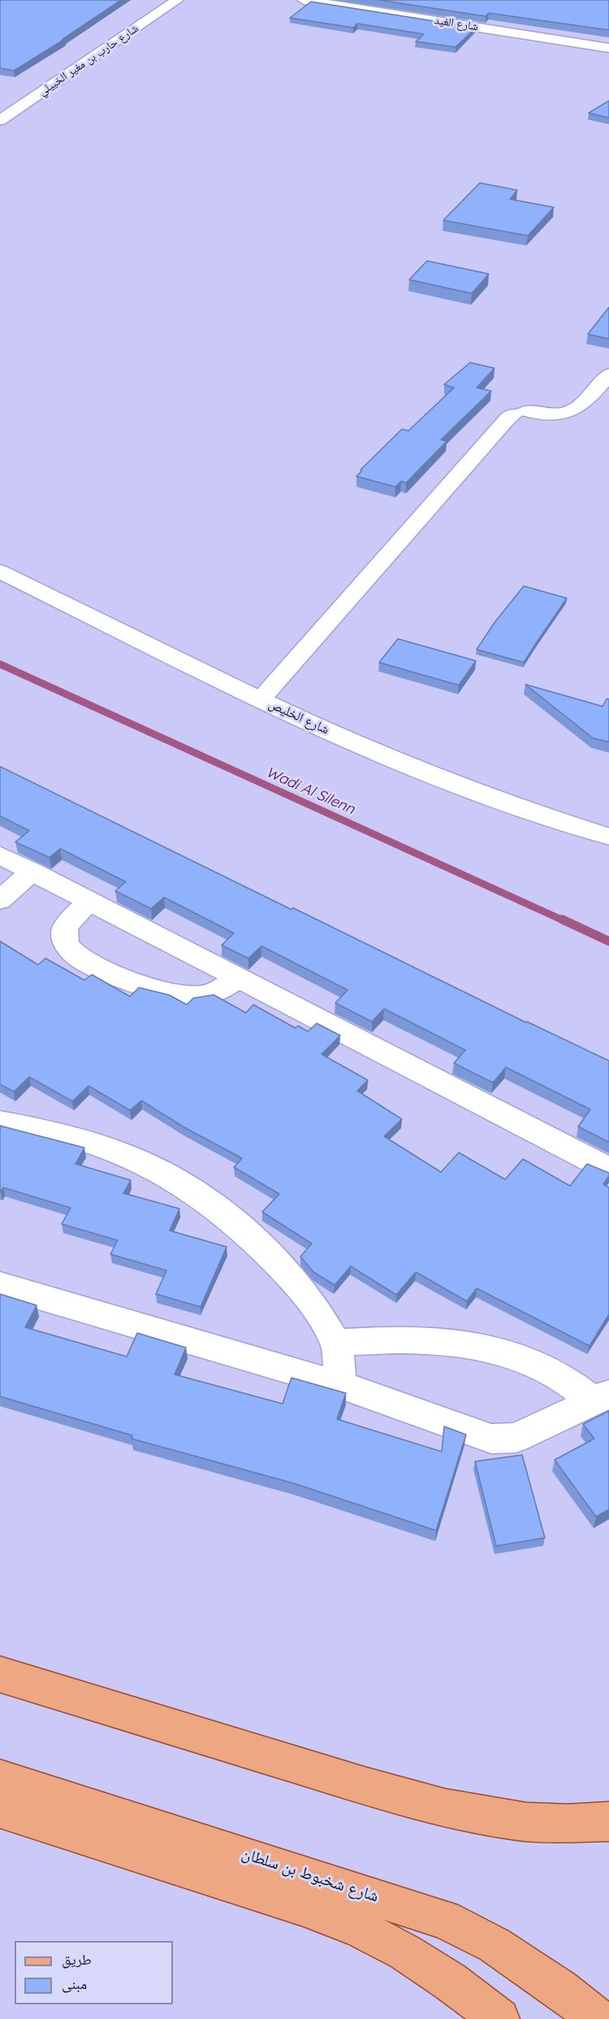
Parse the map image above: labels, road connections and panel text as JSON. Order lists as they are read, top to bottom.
{
  "streets": {
    "main road": ["شارع شخبوط بن سلطان"],
    "street": ["شارع الغيد", "شارع حارب بن مغير الخييلي", "شارع الخليص"]
  },
  "water": ["Wadi Al Silenn"],
  "legend": ["طريق", "مبنى"]
}
